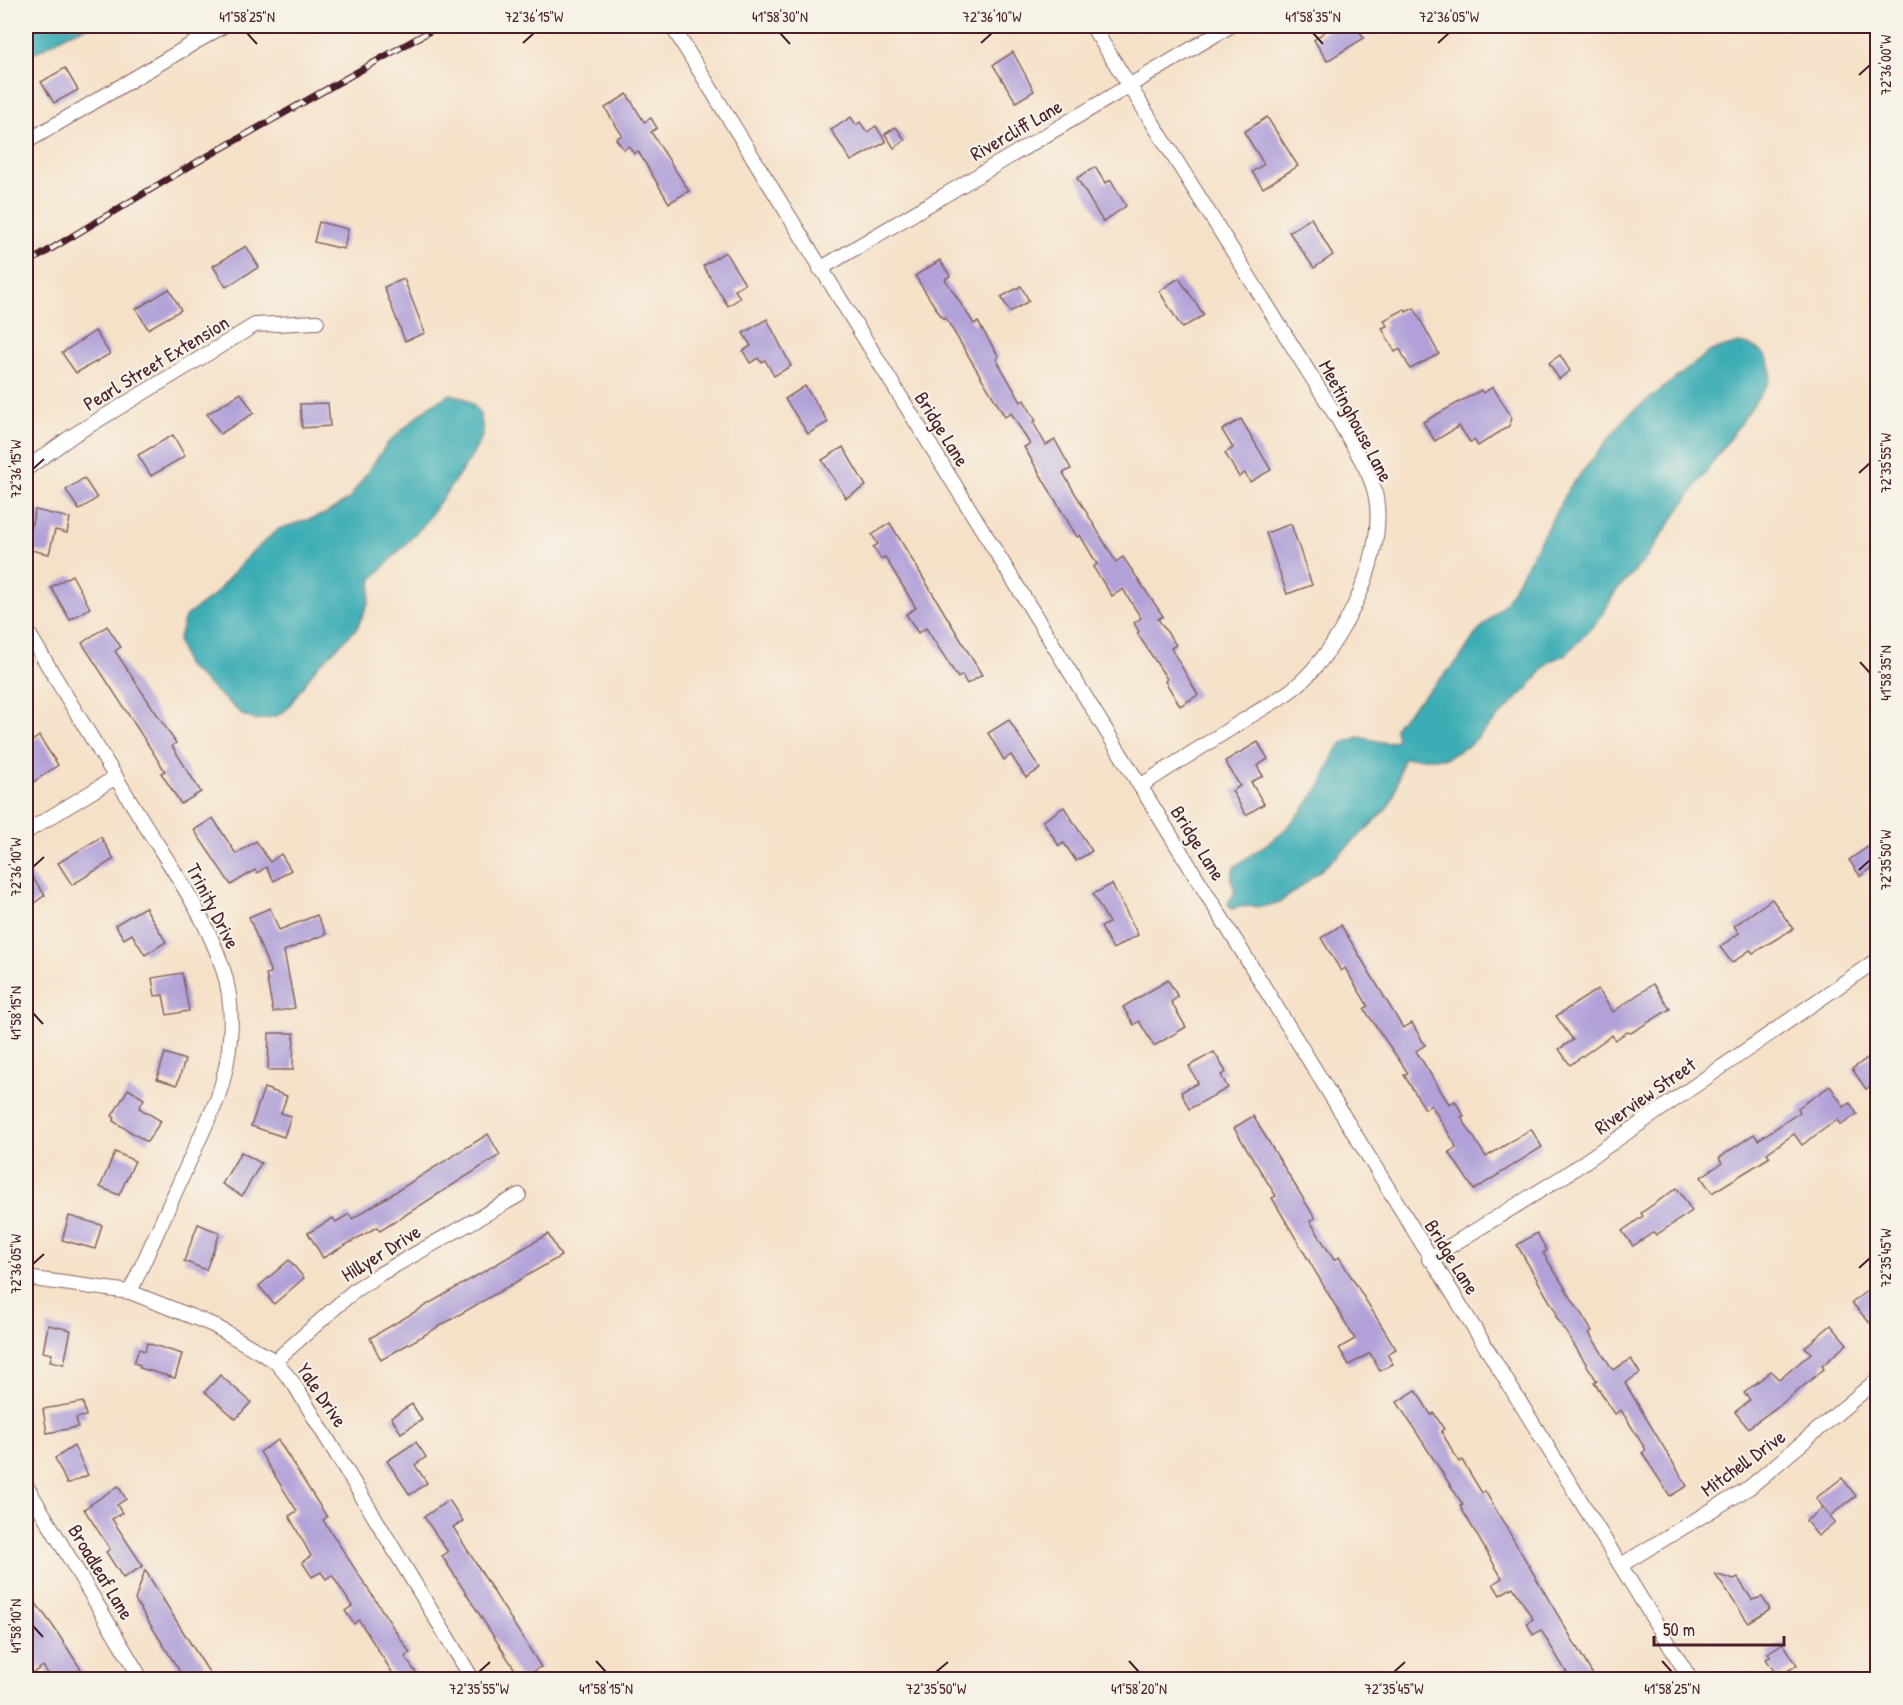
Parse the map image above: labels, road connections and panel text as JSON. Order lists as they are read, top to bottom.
{
  "streets": {
    "street": [
      "Rivercliff Lane",
      "Pearl Street Extension",
      "Meetinghouse Lane",
      "Bridge Lane",
      "Trinity Drive",
      "Riverview Street",
      "Hillyer Drive",
      "Yale Drive",
      "Mitchell Drive",
      "Broadleaf Lane"
    ]
  },
  "crossings": [
    ["Rivercliff Lane", "Meetinghouse Lane"],
    ["Rivercliff Lane", "Bridge Lane"],
    ["Meetinghouse Lane", "Bridge Lane"],
    ["Bridge Lane", "Riverview Street"],
    ["Bridge Lane", "Mitchell Drive"],
    ["Trinity Drive", "Yale Drive"],
    ["Hillyer Drive", "Yale Drive"]
  ],
  "scale_bar": "50 m",
  "coordinates": [
    "41°58'25\"N",
    "72°36'15\"W",
    "41°58'30\"N",
    "72°36'10\"W",
    "41°58'35\"N",
    "72°36'05\"W",
    "72°36'00\"W",
    "72°35'55\"W",
    "72°35'50\"W",
    "41°58'15\"N",
    "72°35'45\"W",
    "41°58'10\"N",
    "41°58'20\"N"
  ]
}
